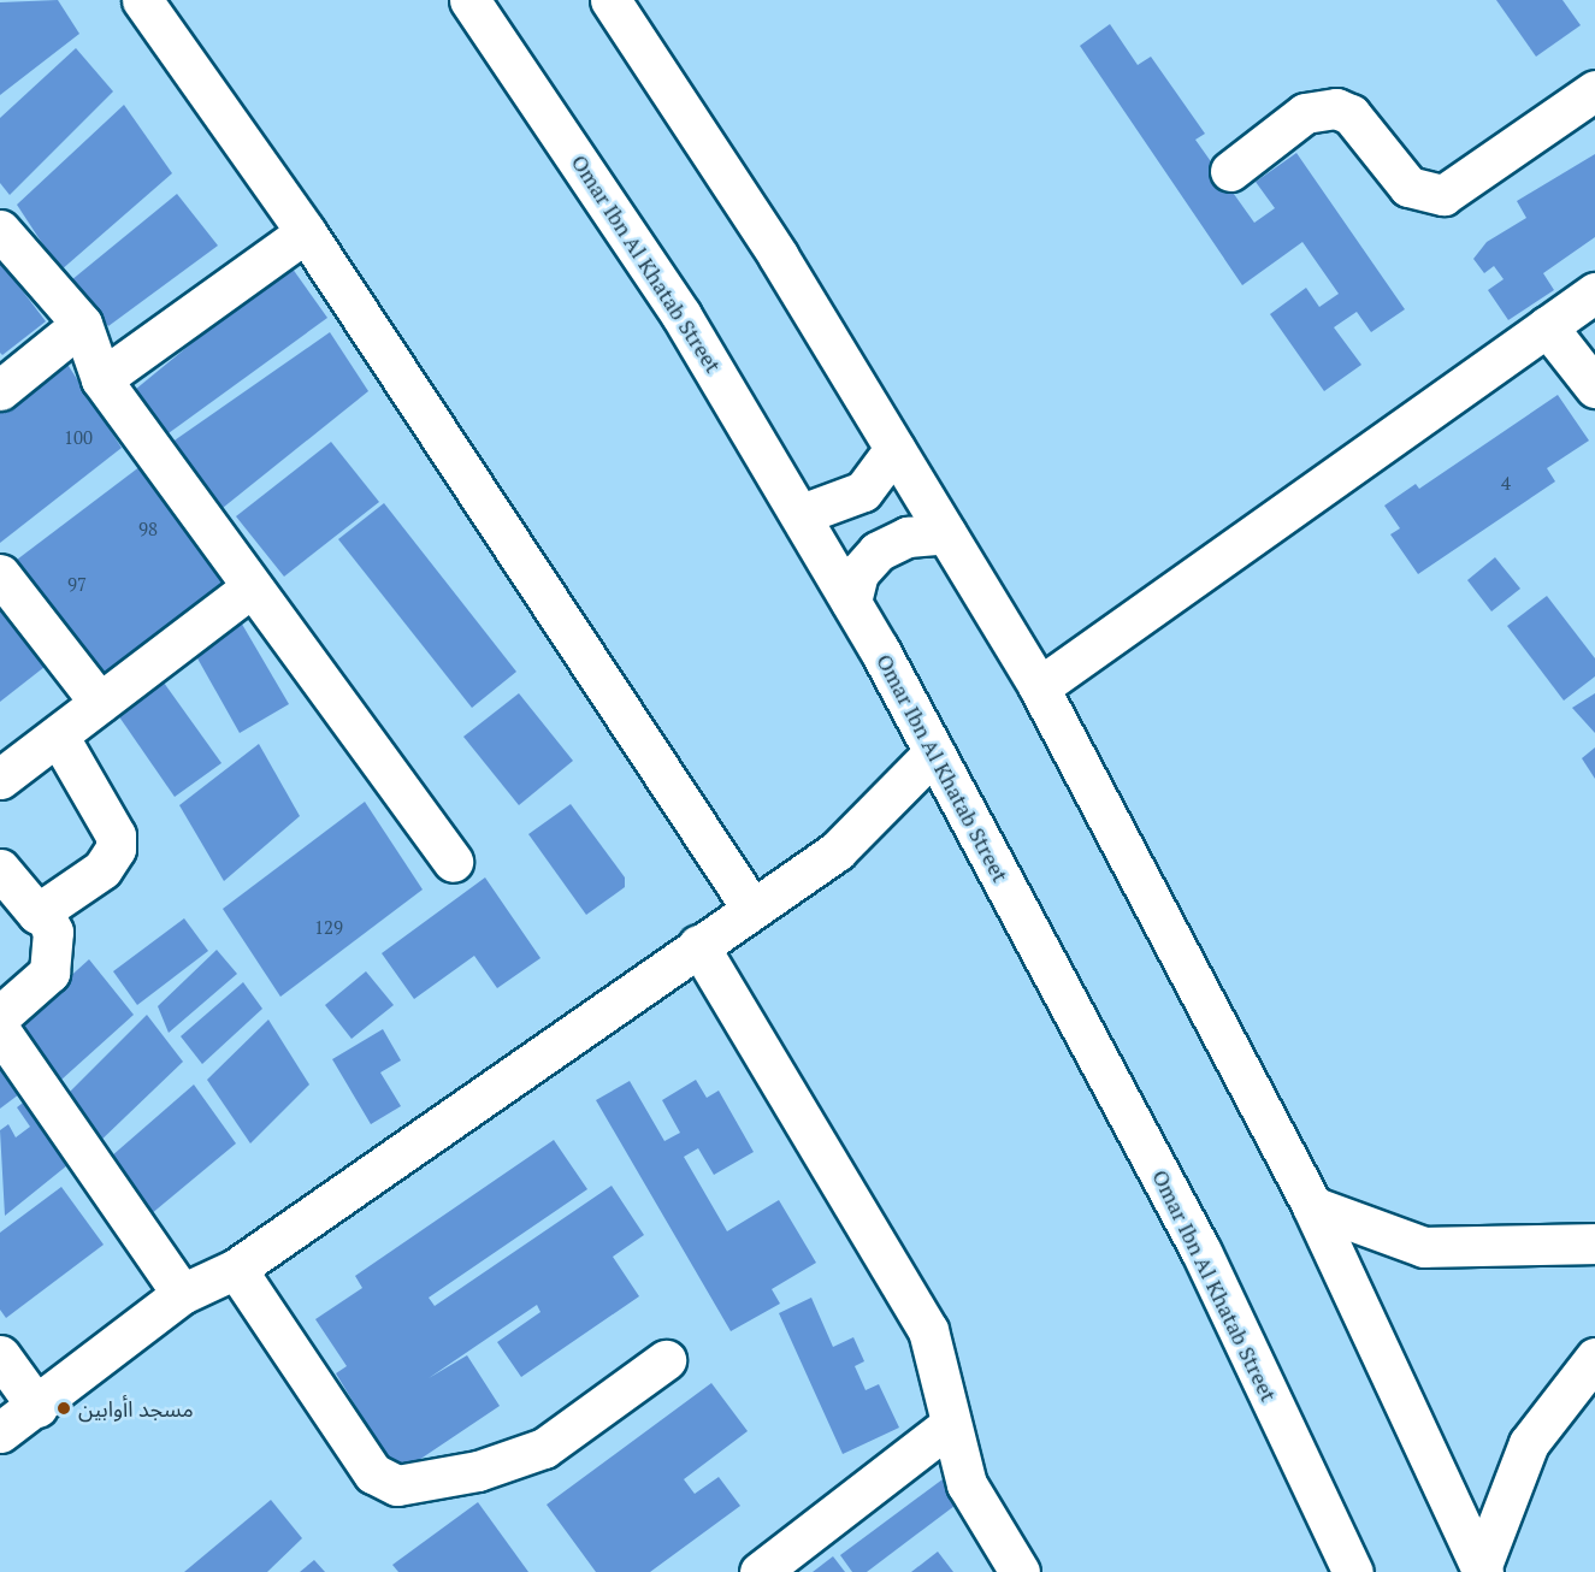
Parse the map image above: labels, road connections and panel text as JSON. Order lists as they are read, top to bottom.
{
  "streets": {
    "street": ["Omar Ibn Al Khatab Street"]
  },
  "places": ["مسجد اأوابين"],
  "house_numbers": [
    "100",
    "4",
    "98",
    "97",
    "129"
  ]
}
